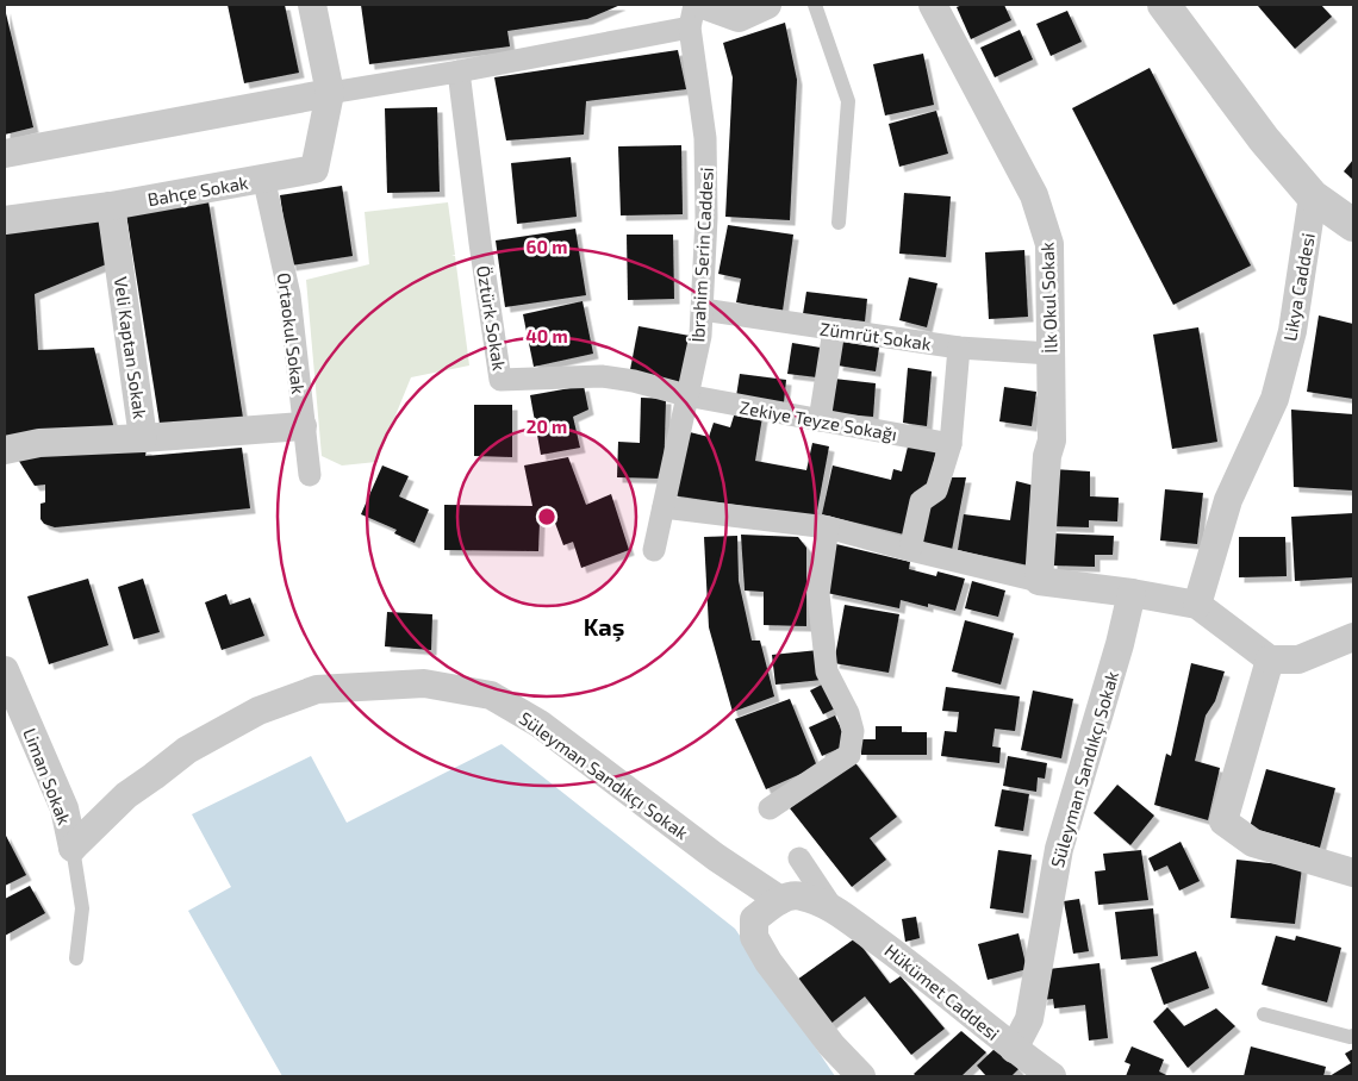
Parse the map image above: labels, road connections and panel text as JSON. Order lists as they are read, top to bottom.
{
  "streets": {
    "street": [
      "Bahçe Sokak",
      "İbrahim Serin Caddesi",
      "Likya Caddesi",
      "İlk Okul Sokak",
      "Öztürk Sokak",
      "Ortaokul Sokak",
      "Zümrüt Sokak",
      "Veli Kaptan Sokak",
      "Zekiye Teyze Sokağı",
      "Süleyman Sandıkçı Sokak",
      "Liman Sokak",
      "Hükümet Caddesi"
    ]
  },
  "crossings": [
    ["Bahçe Sokak", "Veli Kaptan Sokak"],
    ["İbrahim Serin Caddesi", "Öztürk Sokak"],
    ["İbrahim Serin Caddesi", "Zümrüt Sokak"],
    ["İbrahim Serin Caddesi", "Zekiye Teyze Sokağı"],
    ["İlk Okul Sokak", "Zümrüt Sokak"],
    ["Öztürk Sokak", "Zekiye Teyze Sokağı"],
    ["Ortaokul Sokak", "Veli Kaptan Sokak"],
    ["Süleyman Sandıkçı Sokak", "Liman Sokak"],
    ["Süleyman Sandıkçı Sokak", "Hükümet Caddesi"]
  ],
  "districts": ["Kaş"],
  "rings": ["60 m", "40 m", "20 m"]
}
